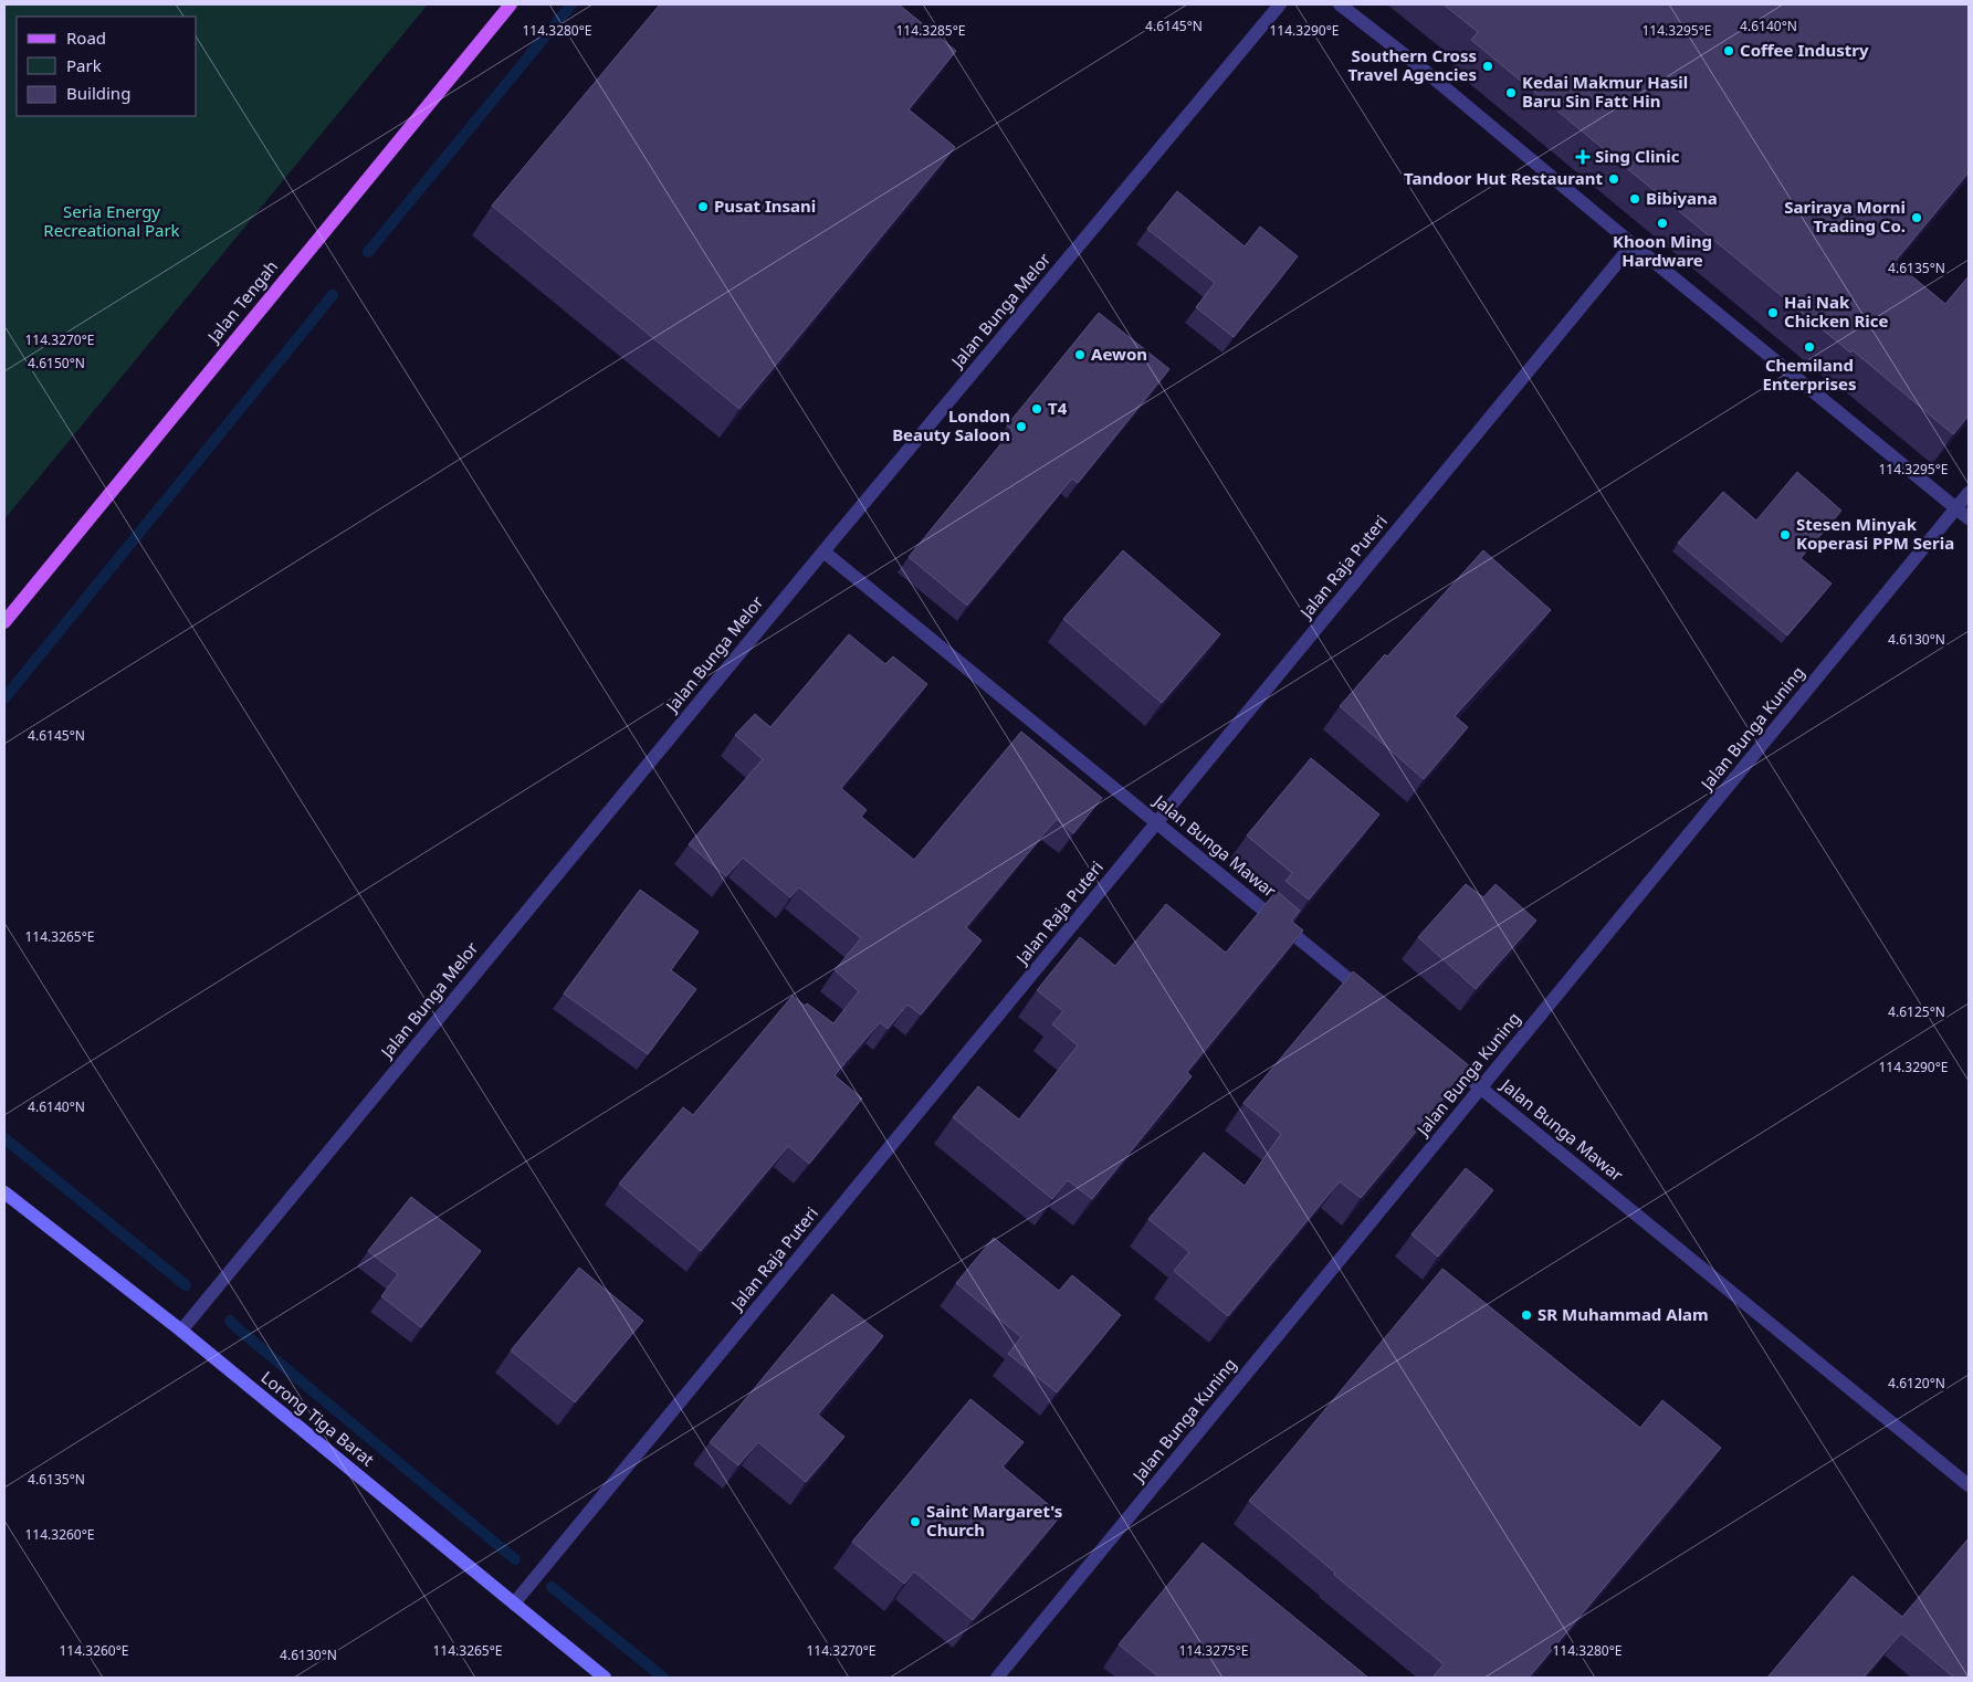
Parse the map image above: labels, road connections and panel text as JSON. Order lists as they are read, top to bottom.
{
  "streets": {
    "main road": ["Jalan Tengah", "Lorong Tiga Barat"],
    "street": [
      "Jalan Bunga Melor",
      "Jalan Raja Puteri",
      "Jalan Bunga Kuning",
      "Jalan Bunga Mawar"
    ]
  },
  "crossings": [
    ["Jalan Bunga Melor", "Jalan Bunga Mawar"],
    ["Jalan Bunga Melor", "Lorong Tiga Barat"],
    ["Jalan Raja Puteri", "Jalan Bunga Mawar"],
    ["Jalan Raja Puteri", "Lorong Tiga Barat"],
    ["Jalan Bunga Kuning", "Jalan Bunga Mawar"]
  ],
  "parks": ["Seria Energy Recreational Park"],
  "places": {
    "other": [
      "Coffee Industry",
      "Southern Cross Travel Agencies",
      "Kedai Makmur Hasil Baru Sin Fatt Hin",
      "Tandoor Hut Restaurant",
      "Bibiyana",
      "Pusat Insani",
      "Sariraya Morni Trading Co.",
      "Khoon Ming Hardware",
      "Hai Nak Chicken Rice",
      "Chemiland Enterprises",
      "Aewon",
      "T4",
      "London Beauty Saloon",
      "Stesen Minyak Koperasi PPM Seria",
      "SR Muhammad Alam",
      "Saint Margaret's Church"
    ],
    "health": ["Sing Clinic"]
  },
  "legend": ["Road", "Park", "Building"],
  "coordinates": [
    "4.6145°N",
    "4.6140°N",
    "114.3280°E",
    "114.3285°E",
    "114.3290°E",
    "114.3295°E",
    "4.6135°N",
    "114.3270°E",
    "4.6150°N",
    "4.6130°N",
    "114.3265°E",
    "4.6125°N",
    "4.6120°N",
    "114.3260°E",
    "114.3275°E"
  ]
}
